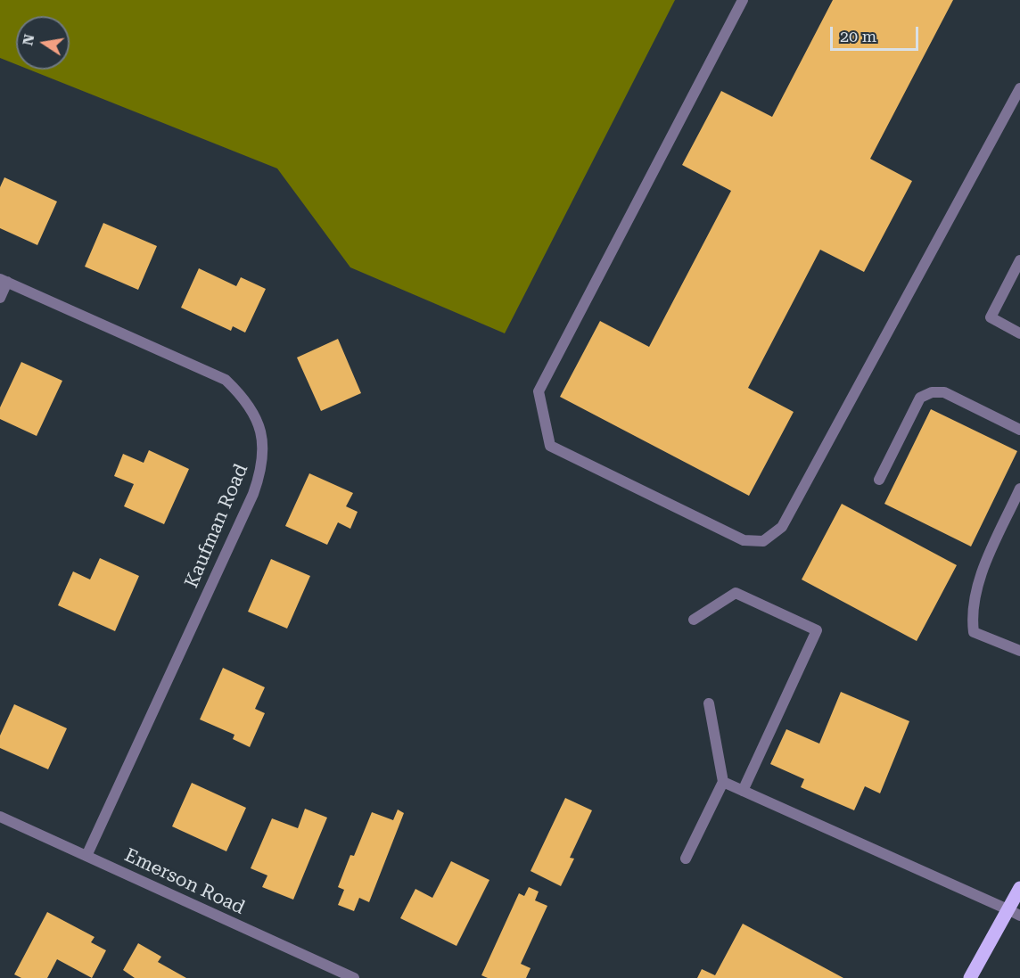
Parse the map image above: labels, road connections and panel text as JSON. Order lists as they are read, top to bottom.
{
  "streets": {
    "street": ["Kaufman Road", "Emerson Road"]
  },
  "crossings": [
    ["Kaufman Road", "Emerson Road"]
  ],
  "scale_bar": "20 m",
  "north": "left"
}
